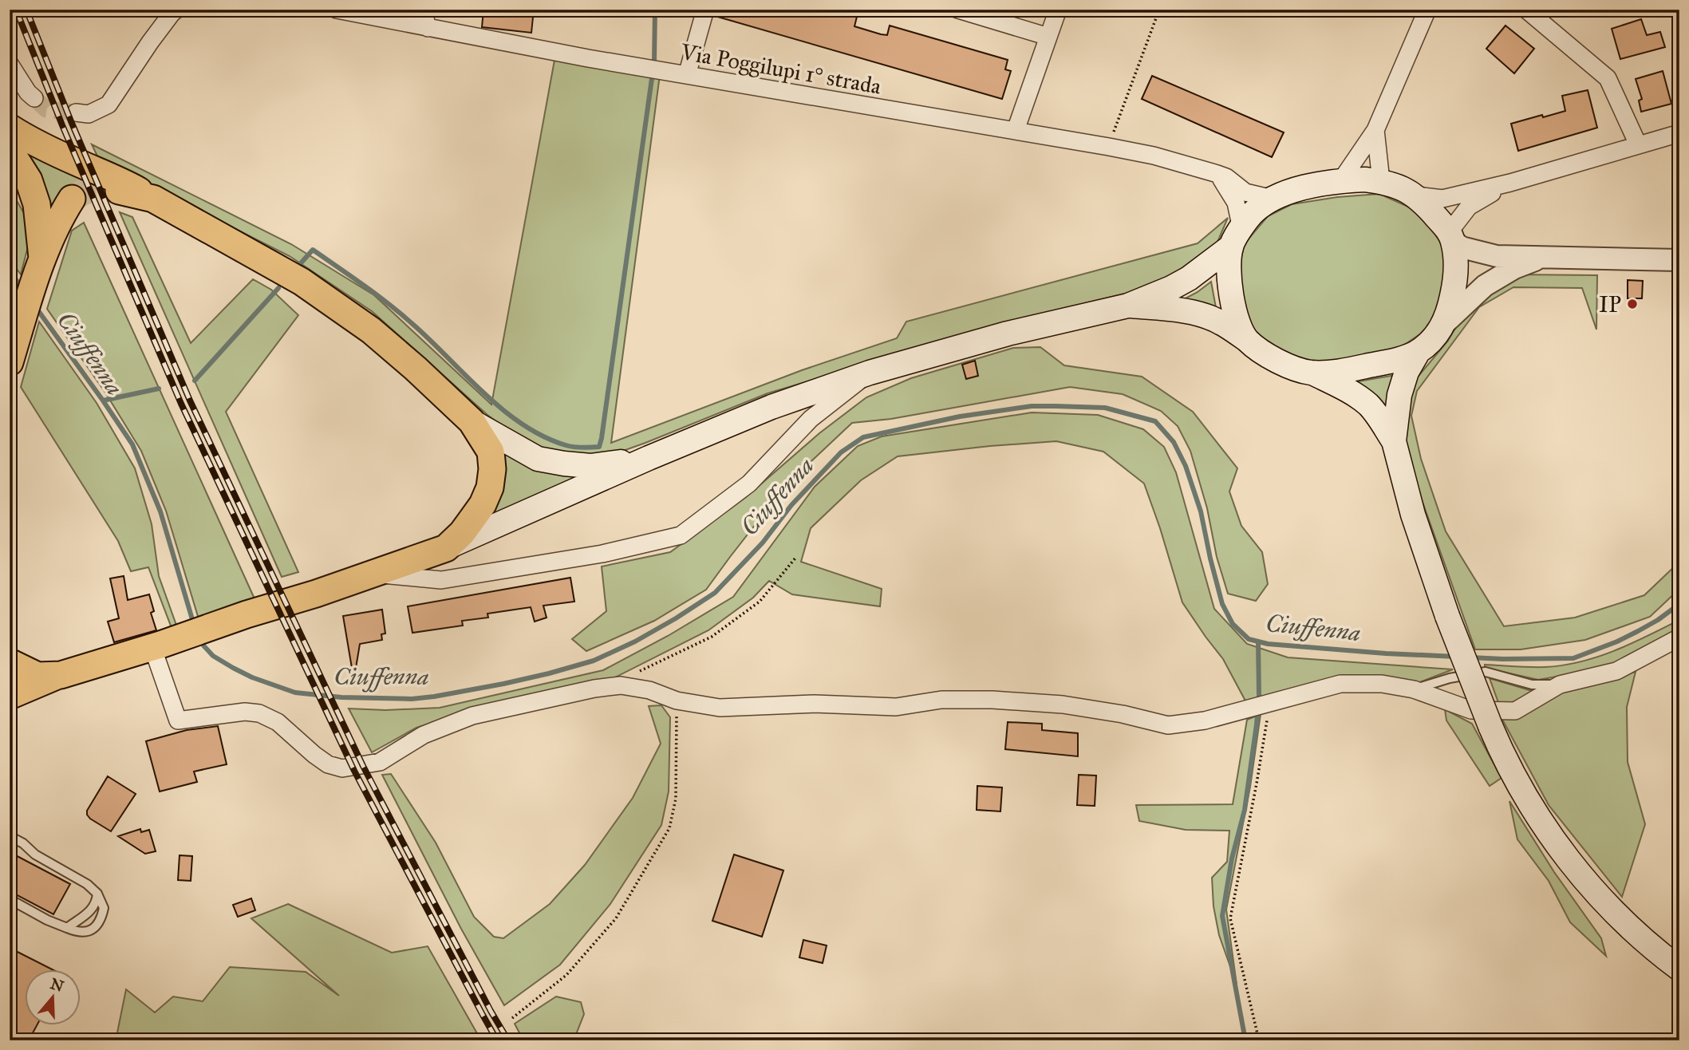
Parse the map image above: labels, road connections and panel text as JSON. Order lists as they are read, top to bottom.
{
  "streets": {
    "street": ["Via Poggilupi 1° strada"]
  },
  "water": ["Ciuffenna"],
  "places": ["IP"],
  "north": "top"
}
